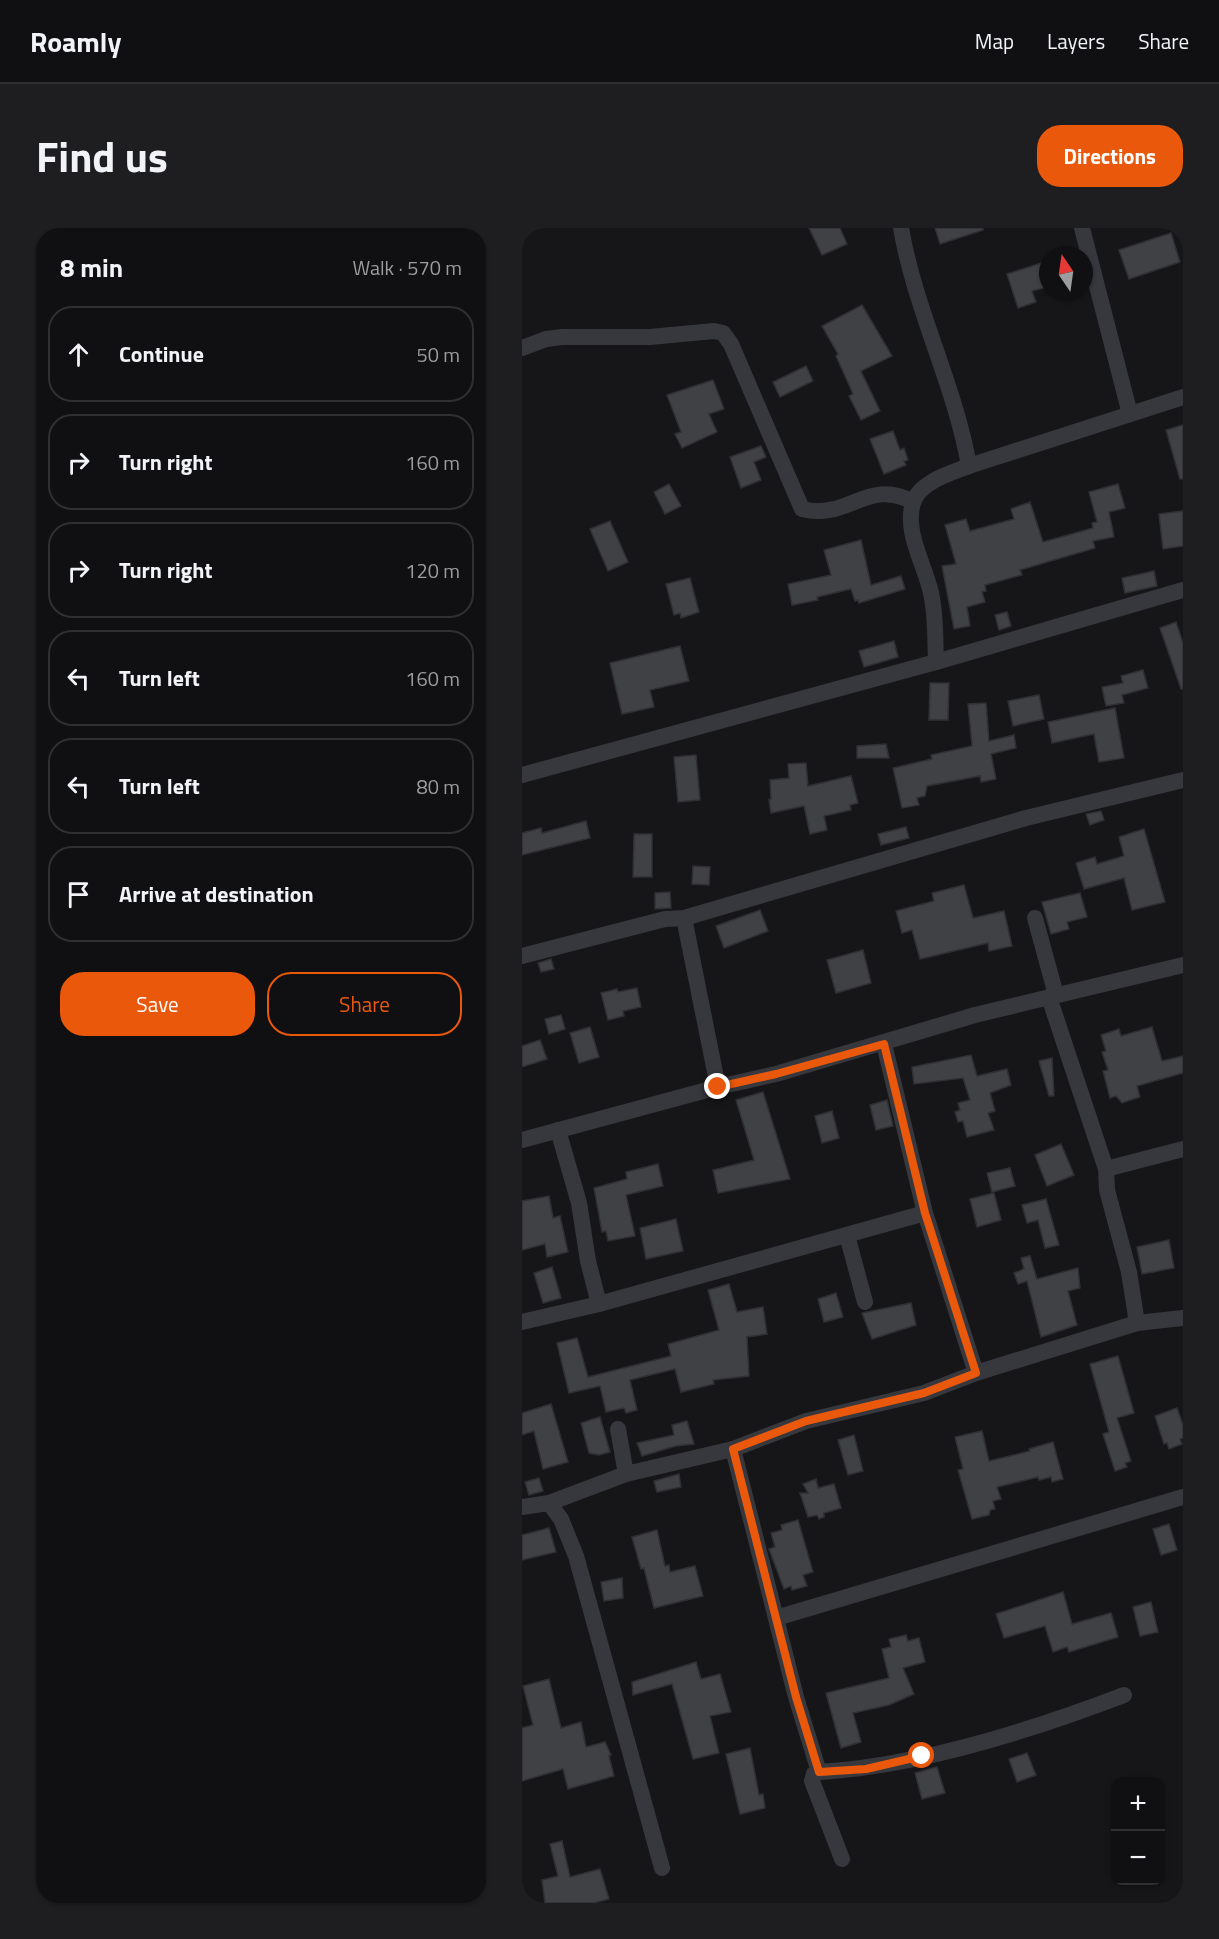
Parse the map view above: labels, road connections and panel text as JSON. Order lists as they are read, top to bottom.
{
  "north": "top",
  "page": {
    "header": "Roamly",
    "nav": ["Map", "Layers", "Share"],
    "title": "Find us",
    "buttons": [
      "Directions",
      ["Save", "Share"]
    ],
    "heading": ["8 min", "Walk · 570 m"],
    "list": [
      ["Continue", "50 m"],
      ["Turn right", "160 m"],
      ["Turn right", "120 m"],
      ["Turn left", "160 m"],
      ["Turn left", "80 m"],
      "Arrive at destination"
    ],
    "map_buttons": ["+", "−"]
  }
}
